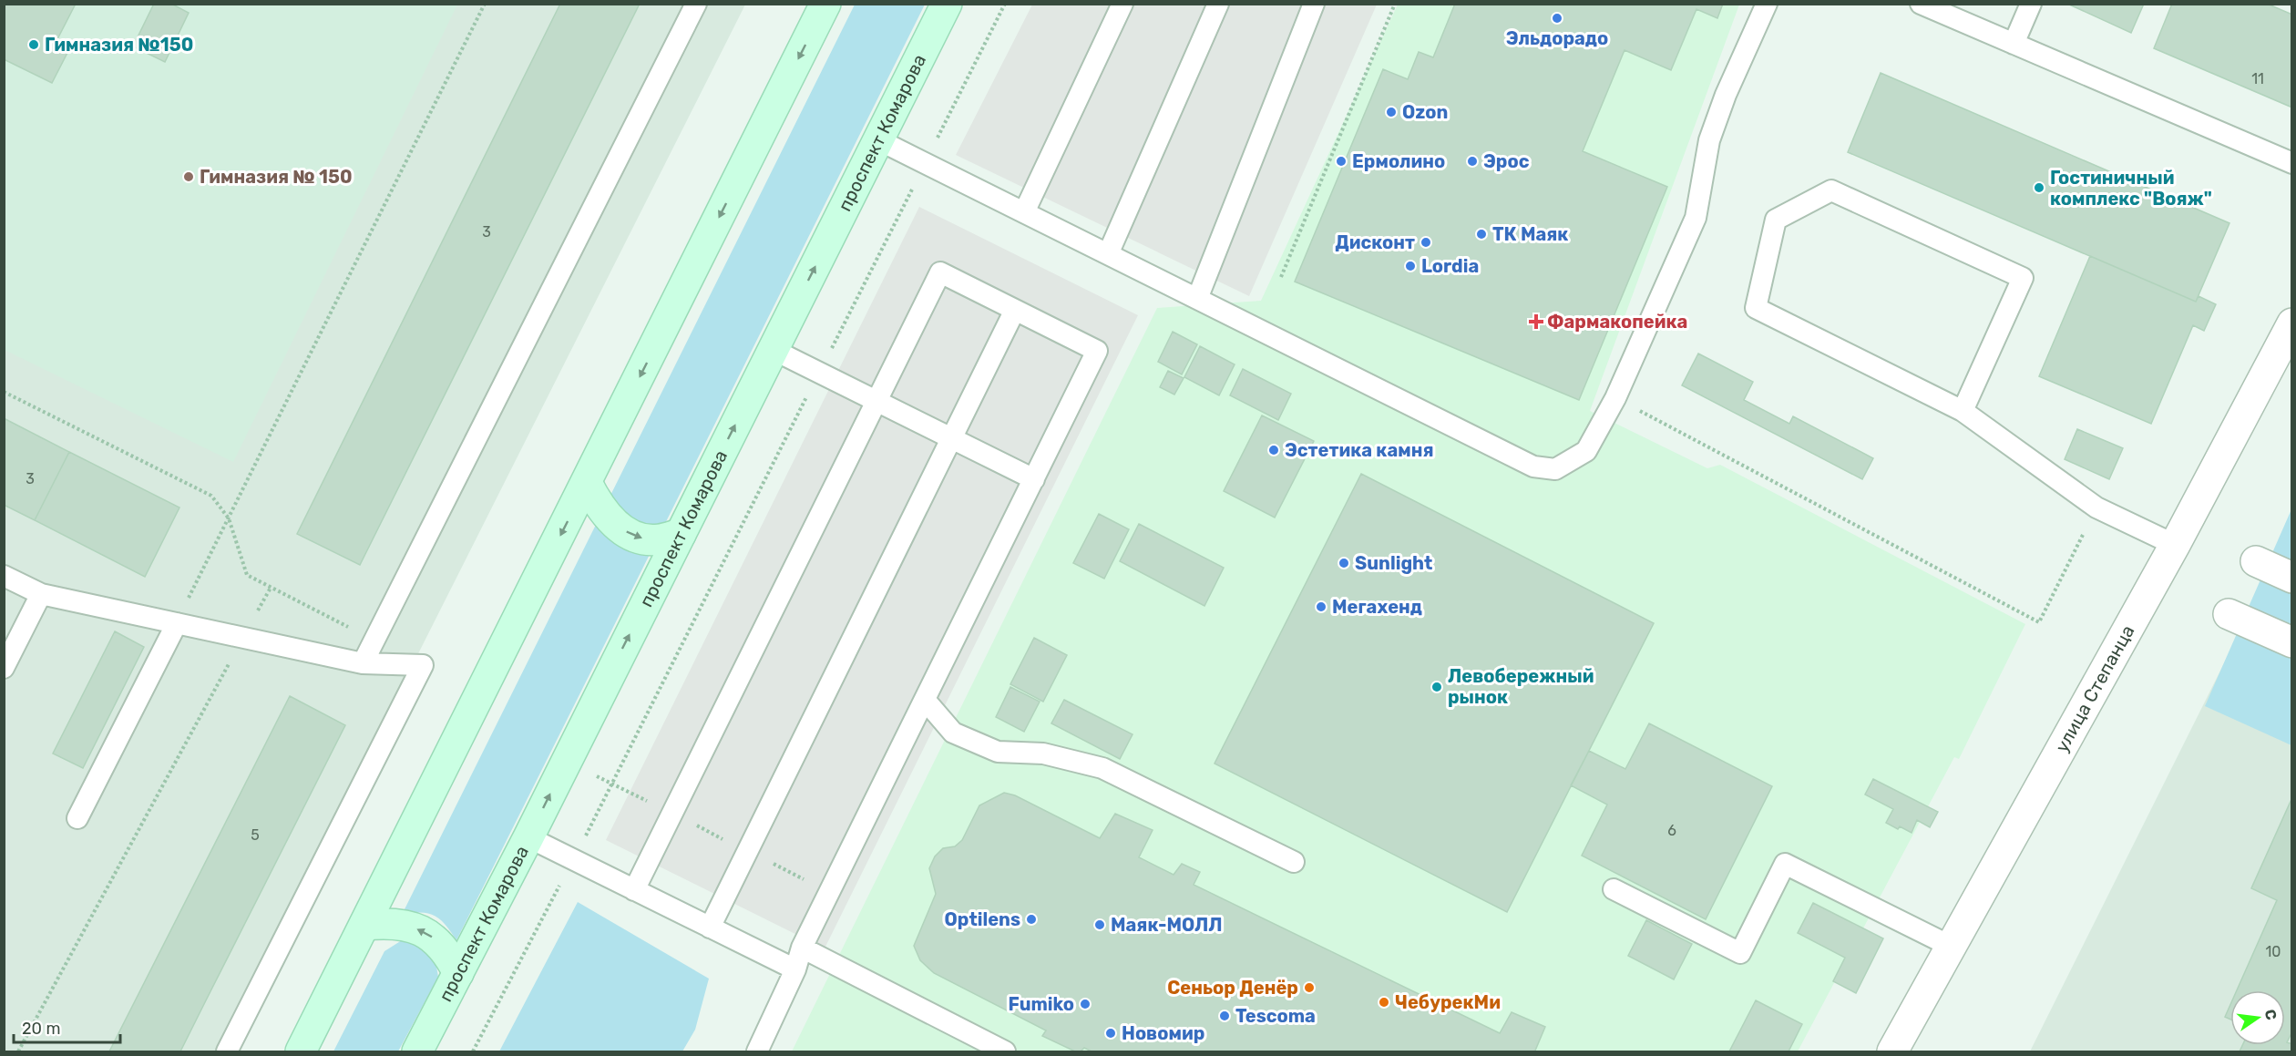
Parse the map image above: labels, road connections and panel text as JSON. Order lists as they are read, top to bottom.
{
  "streets": {
    "main road": ["проспект Комарова"],
    "street": ["улица Степанца"]
  },
  "places": {
    "other": [
      "Эльдорадо",
      "Гимназия №150",
      "Ozon",
      "Ермолино",
      "Эрос",
      "Гимназия № 150",
      "Гостиничный комплекс \"Вояж\"",
      "ТК Маяк",
      "Дисконт",
      "Lordia",
      "Эстетика камня",
      "Sunlight",
      "Мегахенд",
      "Левобережный рынок",
      "Optilens",
      "Маяк-МОЛЛ",
      "Сеньор Денёр",
      "ЧебурекМи",
      "Fumiko",
      "Tescoma",
      "Новомир"
    ],
    "health": ["Фармакопейка"]
  },
  "house_numbers": [
    "11",
    "3",
    "3",
    "6",
    "5",
    "10"
  ],
  "scale_bar": "20 m",
  "north": "right"
}
